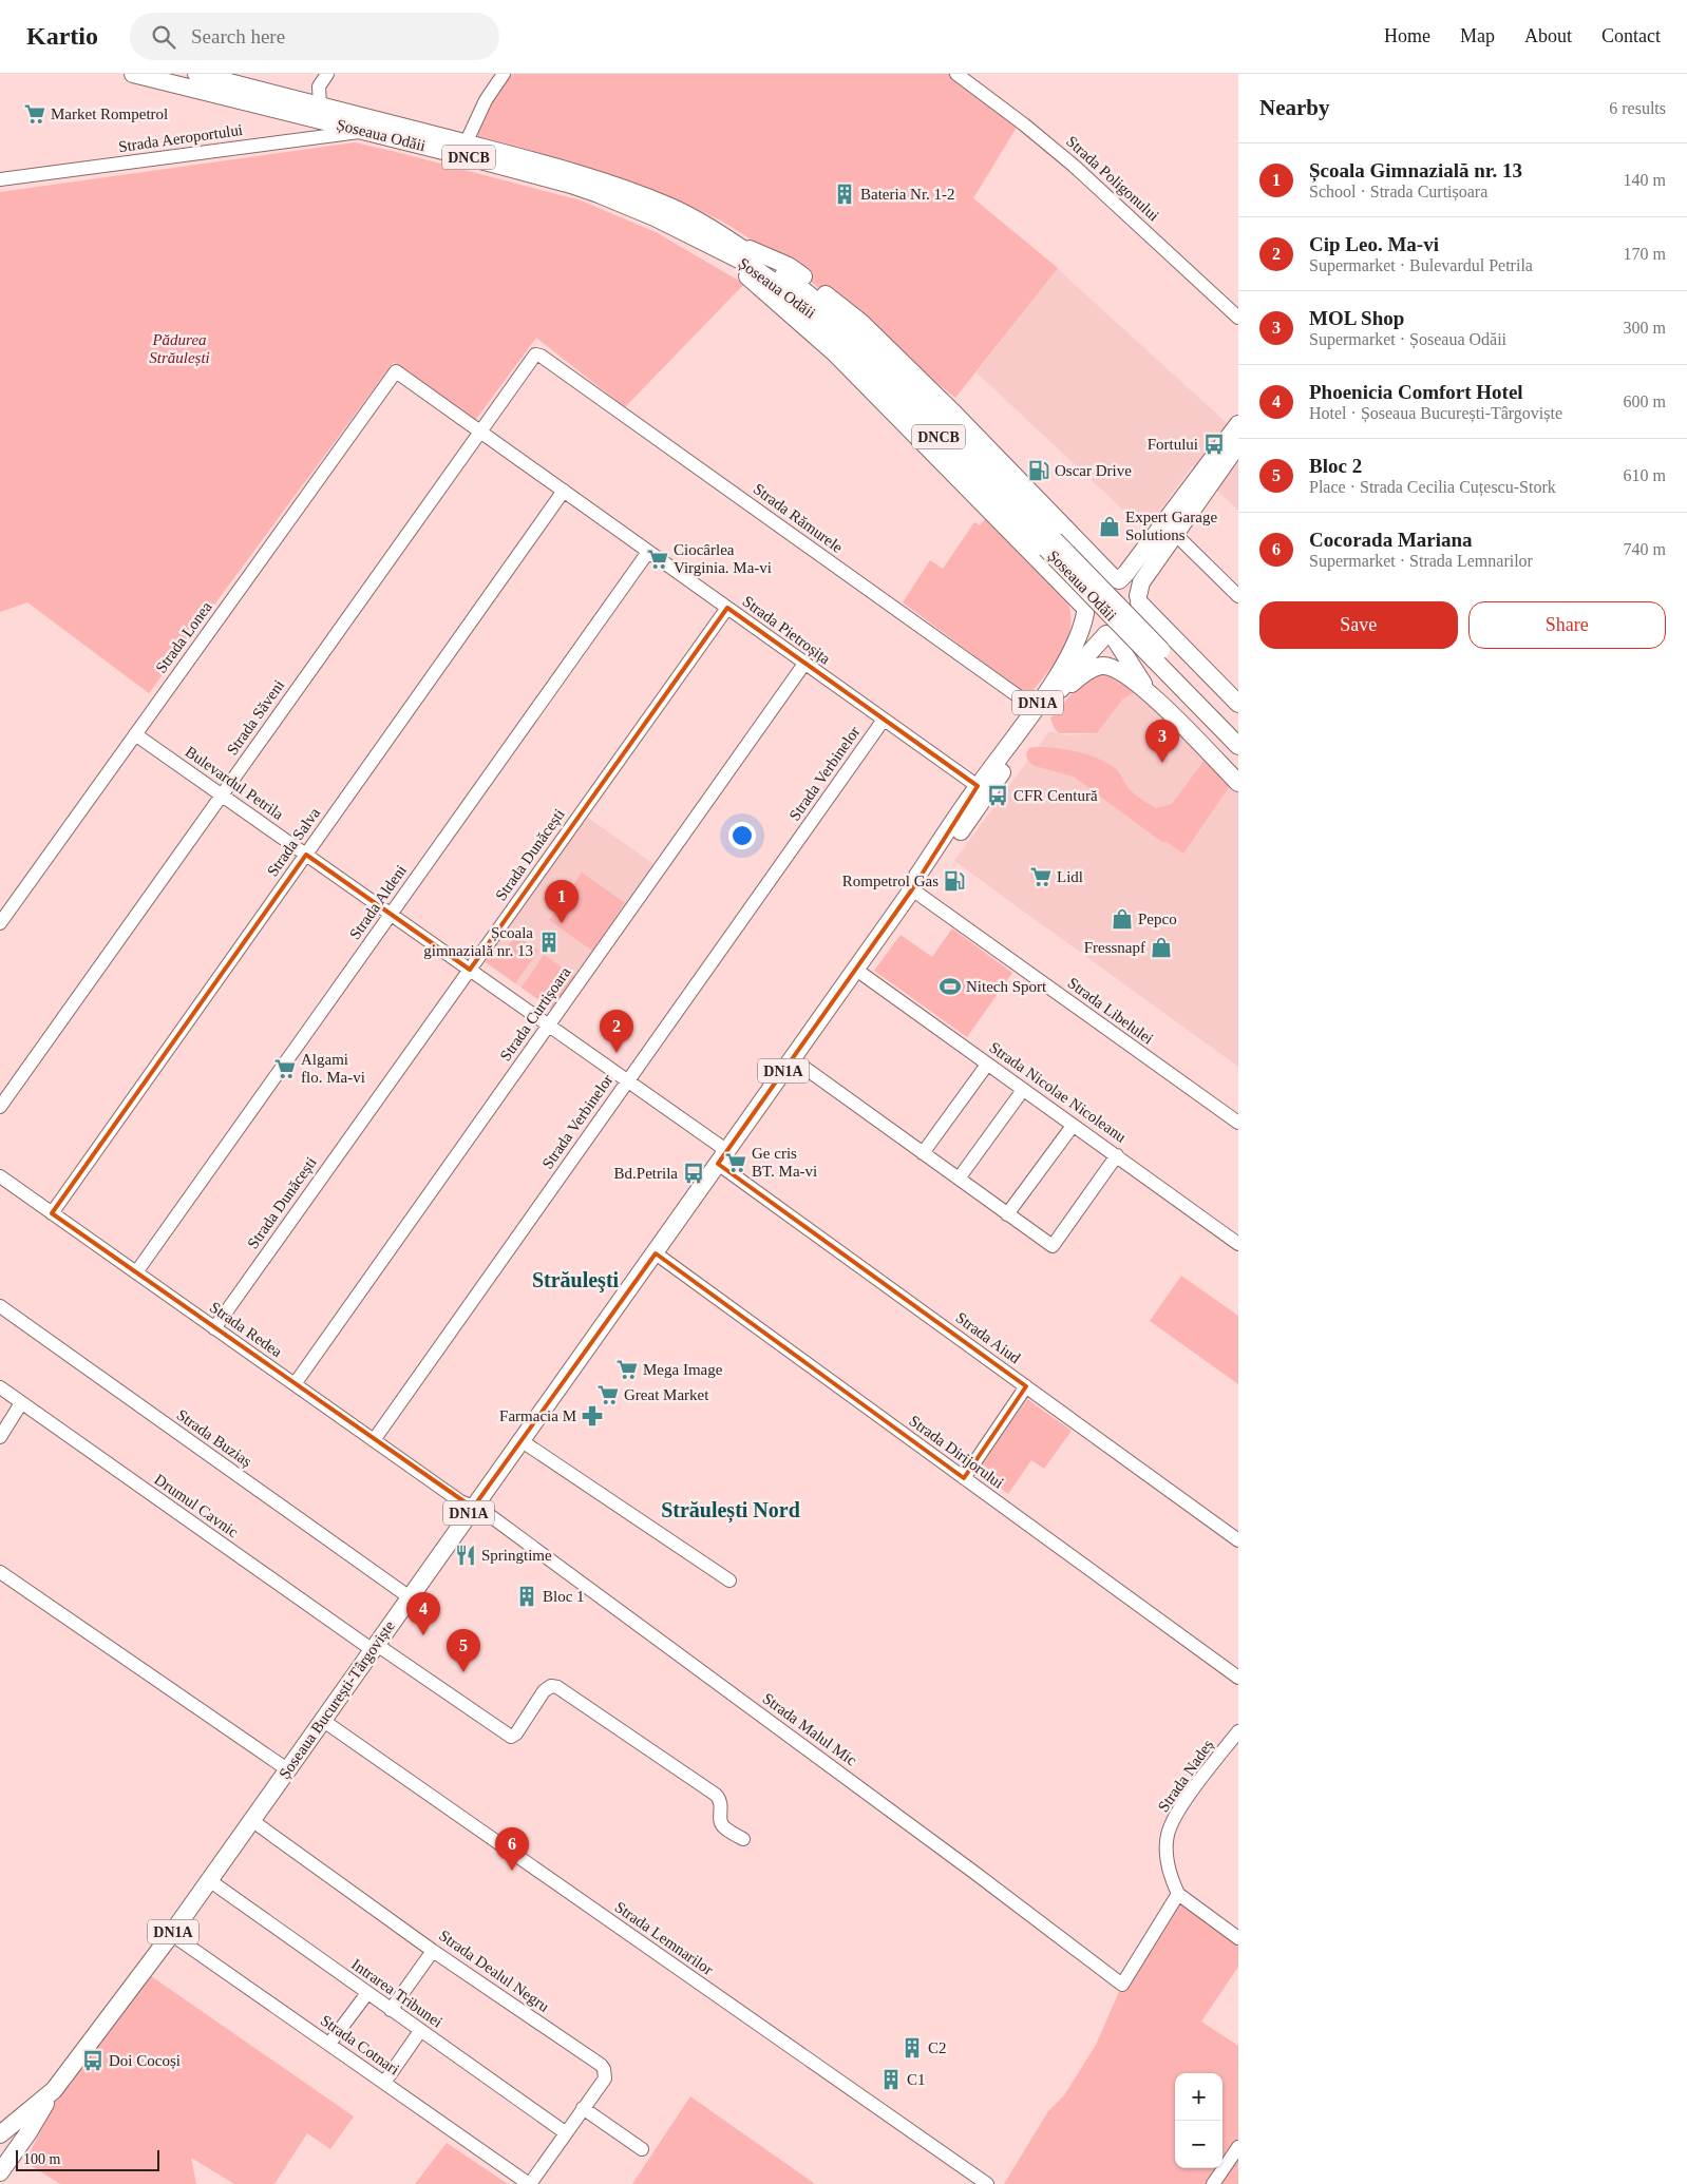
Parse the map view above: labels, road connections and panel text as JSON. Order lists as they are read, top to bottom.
{
  "streets": {
    "main road": [
      "Șoseaua Odăii",
      "DNCB",
      "DN1A",
      "Șoseaua București-Târgoviște"
    ],
    "street": [
      "Strada Aeroportului",
      "Strada Poligonului",
      "Strada Rămurele",
      "Strada Pietroșița",
      "Strada Lonea",
      "Strada Săveni",
      "Strada Verbinelor",
      "Bulevardul Petrila",
      "Strada Salva",
      "Strada Dunăcești",
      "Strada Aldeni",
      "Strada Libelulei",
      "Strada Curtișoara",
      "Strada Nicolae Nicoleanu",
      "Strada Redea",
      "Strada Aiud",
      "Strada Buziaș",
      "Strada Dirijorului",
      "Drumul Cavnic",
      "Strada Malul Mic",
      "Strada Nadeș",
      "Strada Lemnarilor",
      "Strada Dealul Negru",
      "Intrarea Tribunei",
      "Strada Cotnari"
    ]
  },
  "crossings": [
    ["Șoseaua Odăii", "Strada Aeroportului"],
    ["Strada Rămurele", "Strada Săveni"],
    ["Strada Rămurele", "Șoseaua București-Târgoviște"],
    ["Strada Pietroșița", "Strada Lonea"],
    ["Strada Pietroșița", "Strada Săveni"],
    ["Strada Pietroșița", "Strada Verbinelor"],
    ["Strada Pietroșița", "Strada Salva"],
    ["Strada Pietroșița", "Strada Dunăcești"],
    ["Strada Pietroșița", "Strada Aldeni"],
    ["Strada Pietroșița", "Strada Curtișoara"],
    ["Strada Pietroșița", "Șoseaua București-Târgoviște"],
    ["Strada Lonea", "Bulevardul Petrila"],
    ["DN1A", "Șoseaua București-Târgoviște"],
    ["Strada Săveni", "Bulevardul Petrila"],
    ["Strada Verbinelor", "Bulevardul Petrila"],
    ["Strada Verbinelor", "Strada Redea"],
    ["Bulevardul Petrila", "Strada Salva"],
    ["Bulevardul Petrila", "Strada Dunăcești"],
    ["Bulevardul Petrila", "Strada Aldeni"],
    ["Bulevardul Petrila", "Strada Curtișoara"],
    ["Bulevardul Petrila", "Strada Aiud"],
    ["Bulevardul Petrila", "Șoseaua București-Târgoviște"],
    ["Strada Salva", "Strada Redea"],
    ["Strada Dunăcești", "Strada Redea"],
    ["Strada Aldeni", "Strada Redea"],
    ["Strada Libelulei", "Șoseaua București-Târgoviște"],
    ["Strada Curtișoara", "Strada Redea"],
    ["Strada Nicolae Nicoleanu", "Șoseaua București-Târgoviște"],
    ["Strada Redea", "Șoseaua București-Târgoviște"],
    ["Strada Redea", "Strada Malul Mic"],
    ["Strada Aiud", "Șoseaua București-Târgoviște"],
    ["Strada Buziaș", "Șoseaua București-Târgoviște"],
    ["Strada Dirijorului", "Șoseaua București-Târgoviște"],
    ["Drumul Cavnic", "Șoseaua București-Târgoviște"],
    ["Șoseaua București-Târgoviște", "Strada Malul Mic"],
    ["Șoseaua București-Târgoviște", "Strada Lemnarilor"],
    ["Șoseaua București-Târgoviște", "Strada Dealul Negru"],
    ["Șoseaua București-Târgoviște", "Intrarea Tribunei"],
    ["Șoseaua București-Târgoviște", "Strada Cotnari"],
    ["Strada Malul Mic", "Strada Nadeș"],
    ["Strada Dealul Negru", "Intrarea Tribunei"],
    ["Strada Dealul Negru", "Strada Cotnari"]
  ],
  "districts": ["Străuleşti", "Străulești Nord"],
  "parks": ["Pădurea Străulești"],
  "places": {
    "supermarket": [
      "Market Rompetrol",
      "Ciocârlea Virginia. Ma-vi",
      "Lidl",
      "Algami flo. Ma-vi",
      "Ge cris BT. Ma-vi",
      "Mega Image",
      "Great Market"
    ],
    "building": [
      "Bateria Nr. 1-2",
      "Școala gimnazială nr. 13",
      "Bloc 1",
      "C2",
      "C1"
    ],
    "bus stop": [
      "Fortului",
      "CFR Centură",
      "Bd.Petrila",
      "Doi Cocoși"
    ],
    "fuel station": ["Oscar Drive", "Rompetrol Gas"],
    "shop": ["Expert Garage Solutions", "Pepco", "Fressnapf"],
    "sports": ["Nitech Sport"],
    "pharmacy": ["Farmacia M"],
    "restaurant": ["Springtime"]
  },
  "scale_bar": "100 m",
  "page": {
    "header": "Kartio",
    "search": "Search here",
    "nav": [
      "Home",
      "Map",
      "About",
      "Contact"
    ],
    "heading": ["Nearby", "6 results"],
    "list": [
      {
        "mark": "1",
        "name": "Școala Gimnazială nr. 13",
        "note": "School · Strada Curtișoara",
        "value": "140 m"
      },
      {
        "mark": "2",
        "name": "Cip Leo. Ma-vi",
        "note": "Supermarket · Bulevardul Petrila",
        "value": "170 m"
      },
      {
        "mark": "3",
        "name": "MOL Shop",
        "note": "Supermarket · Șoseaua Odăii",
        "value": "300 m"
      },
      {
        "mark": "4",
        "name": "Phoenicia Comfort Hotel",
        "note": "Hotel · Șoseaua București-Târgoviște",
        "value": "600 m"
      },
      {
        "mark": "5",
        "name": "Bloc 2",
        "note": "Place · Strada Cecilia Cuțescu-Stork",
        "value": "610 m"
      },
      {
        "mark": "6",
        "name": "Cocorada Mariana",
        "note": "Supermarket · Strada Lemnarilor",
        "value": "740 m"
      }
    ],
    "buttons": ["Save", "Share"],
    "pins": [
      "3",
      "1",
      "2",
      "4",
      "5",
      "6"
    ],
    "map_buttons": ["+", "−"],
    "scale": "100 m"
  }
}
